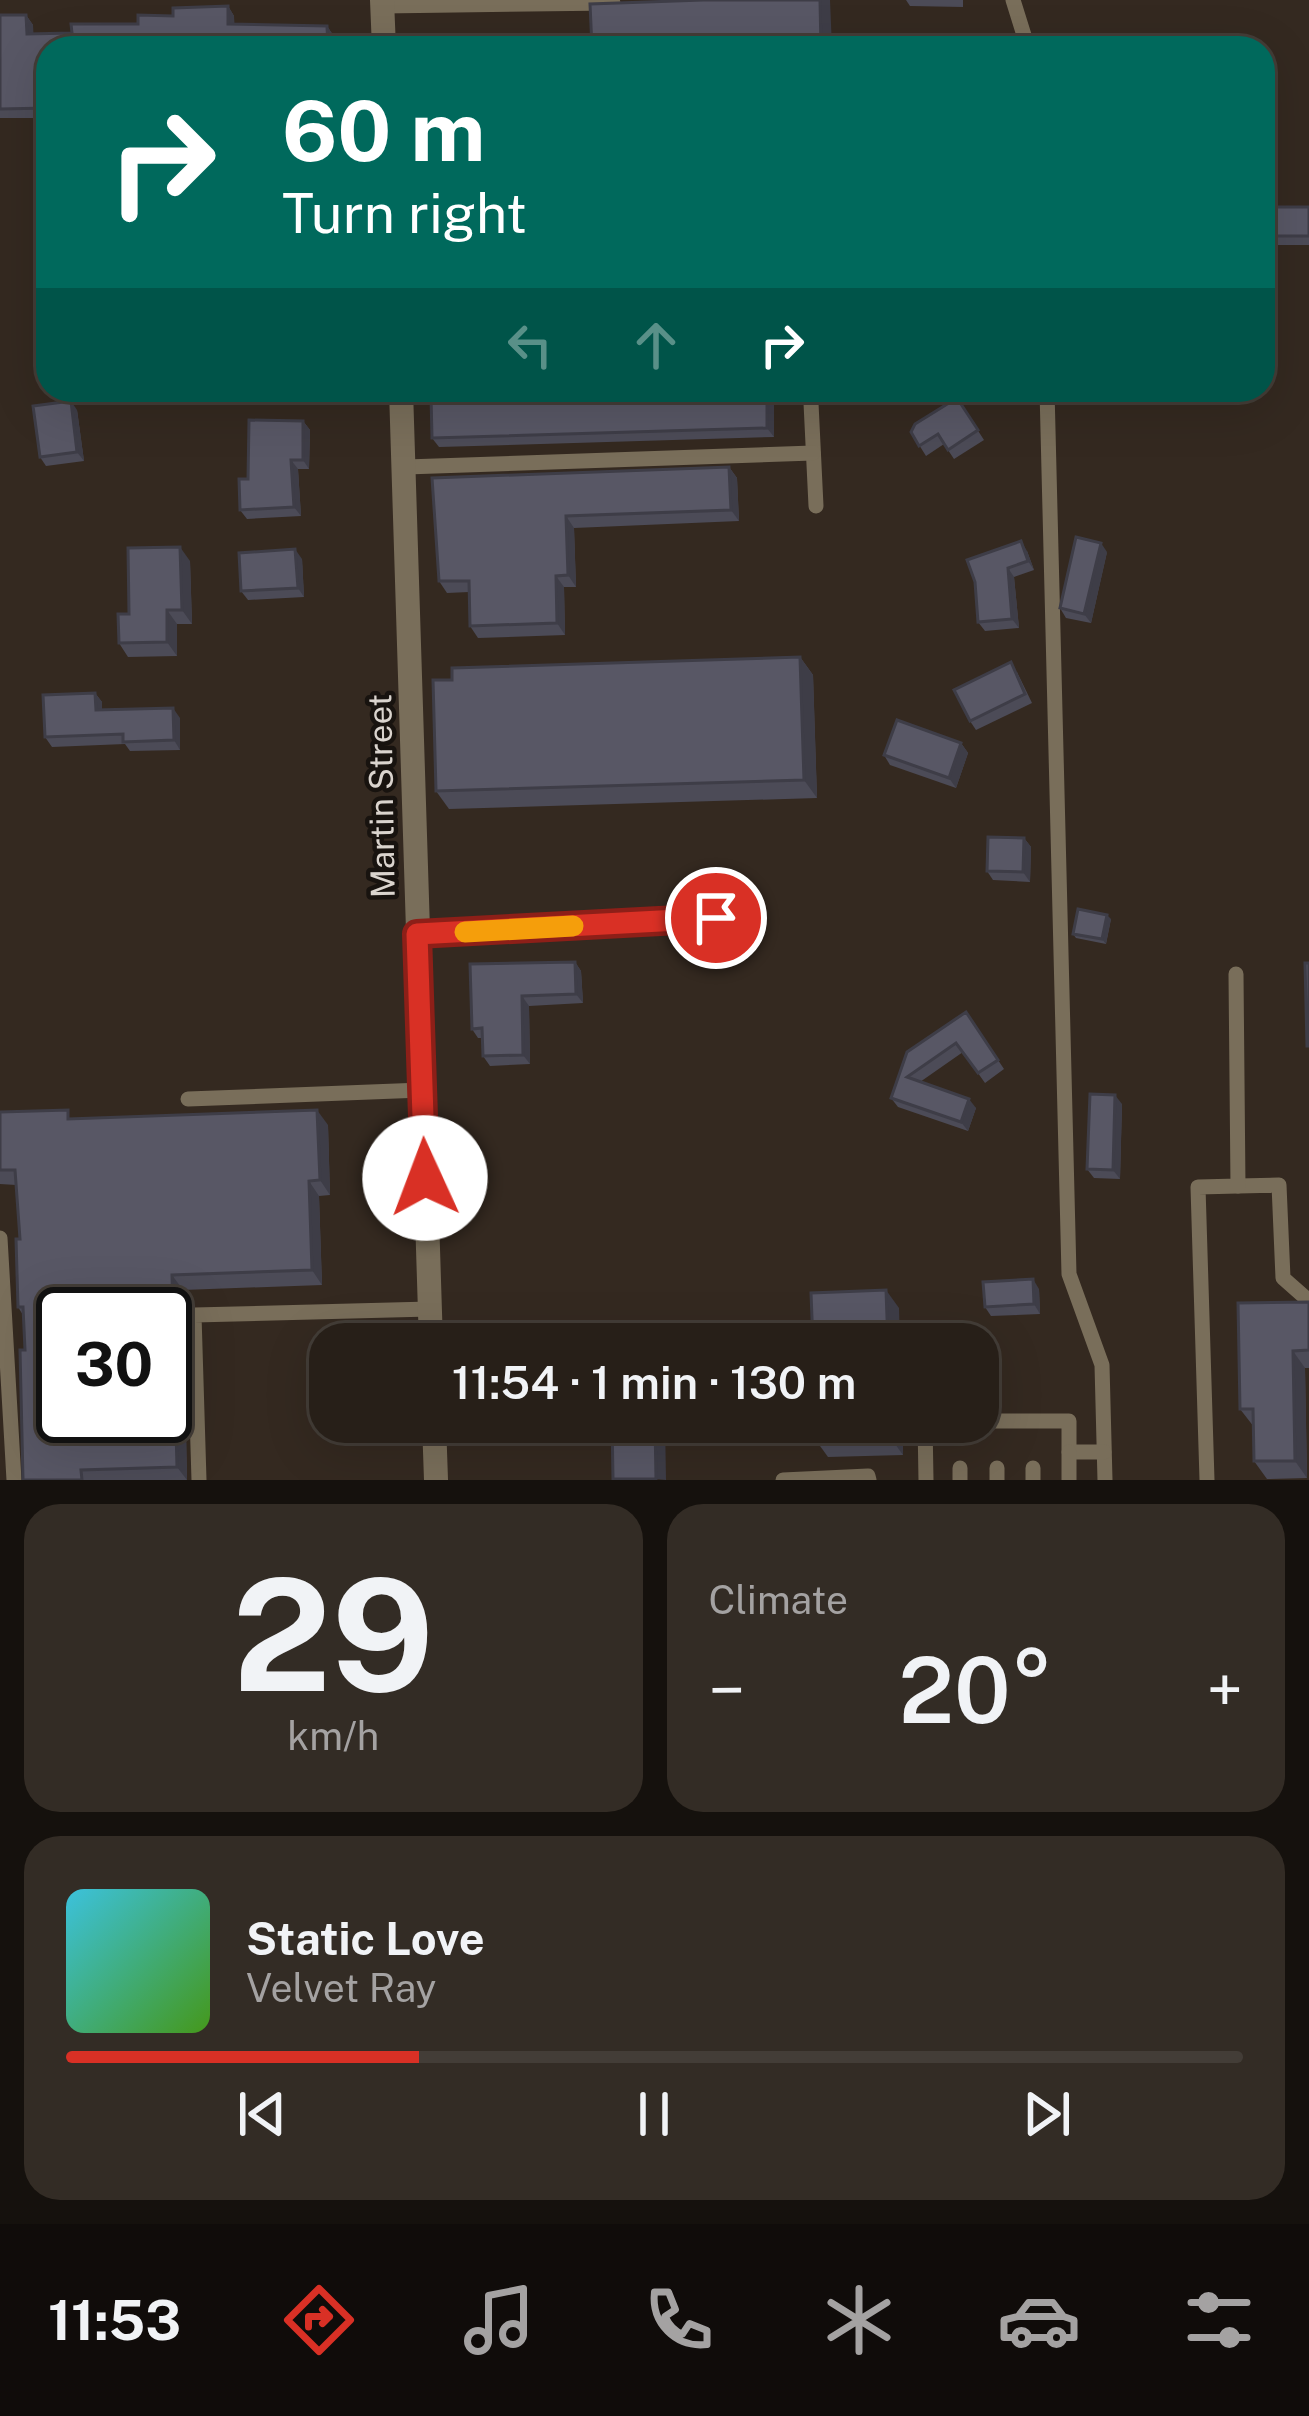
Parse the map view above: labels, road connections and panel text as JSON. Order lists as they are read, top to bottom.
{
  "streets": {
    "street": ["Martin Street"]
  },
  "page": {
    "turn": ["60 m", "Turn right"],
    "limit": "30",
    "trip": "11:54 · 1 min · 130 m",
    "tile": [
      ["29", "km/h"],
      "Climate"
    ],
    "heat": ["−", "20°", "+"],
    "song": ["Static Love", "Velvet Ray"],
    "tabs": "11:53"
  }
}
